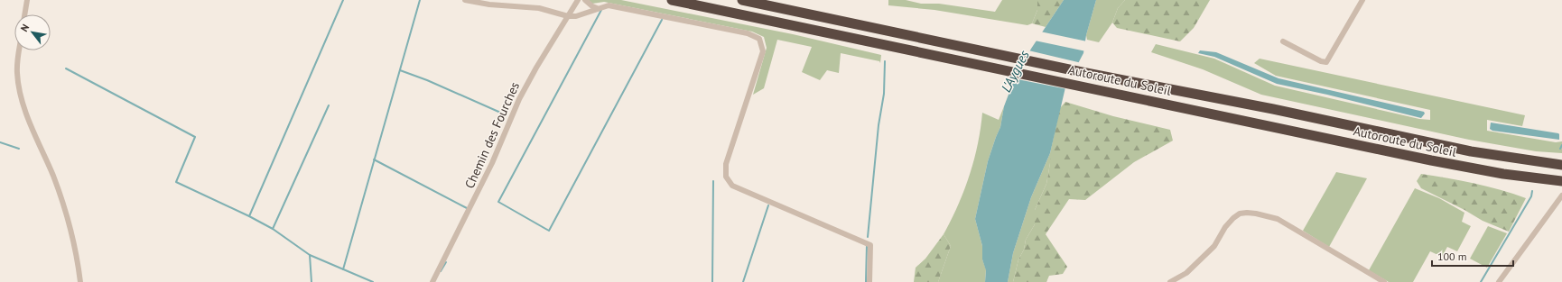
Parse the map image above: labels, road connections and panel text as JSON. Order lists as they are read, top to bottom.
{
  "streets": {
    "highway": ["Autoroute du Soleil"],
    "street": ["Chemin des Fourches"]
  },
  "water": ["L'Aygues"],
  "scale_bar": "100 m",
  "north": "top left"
}
